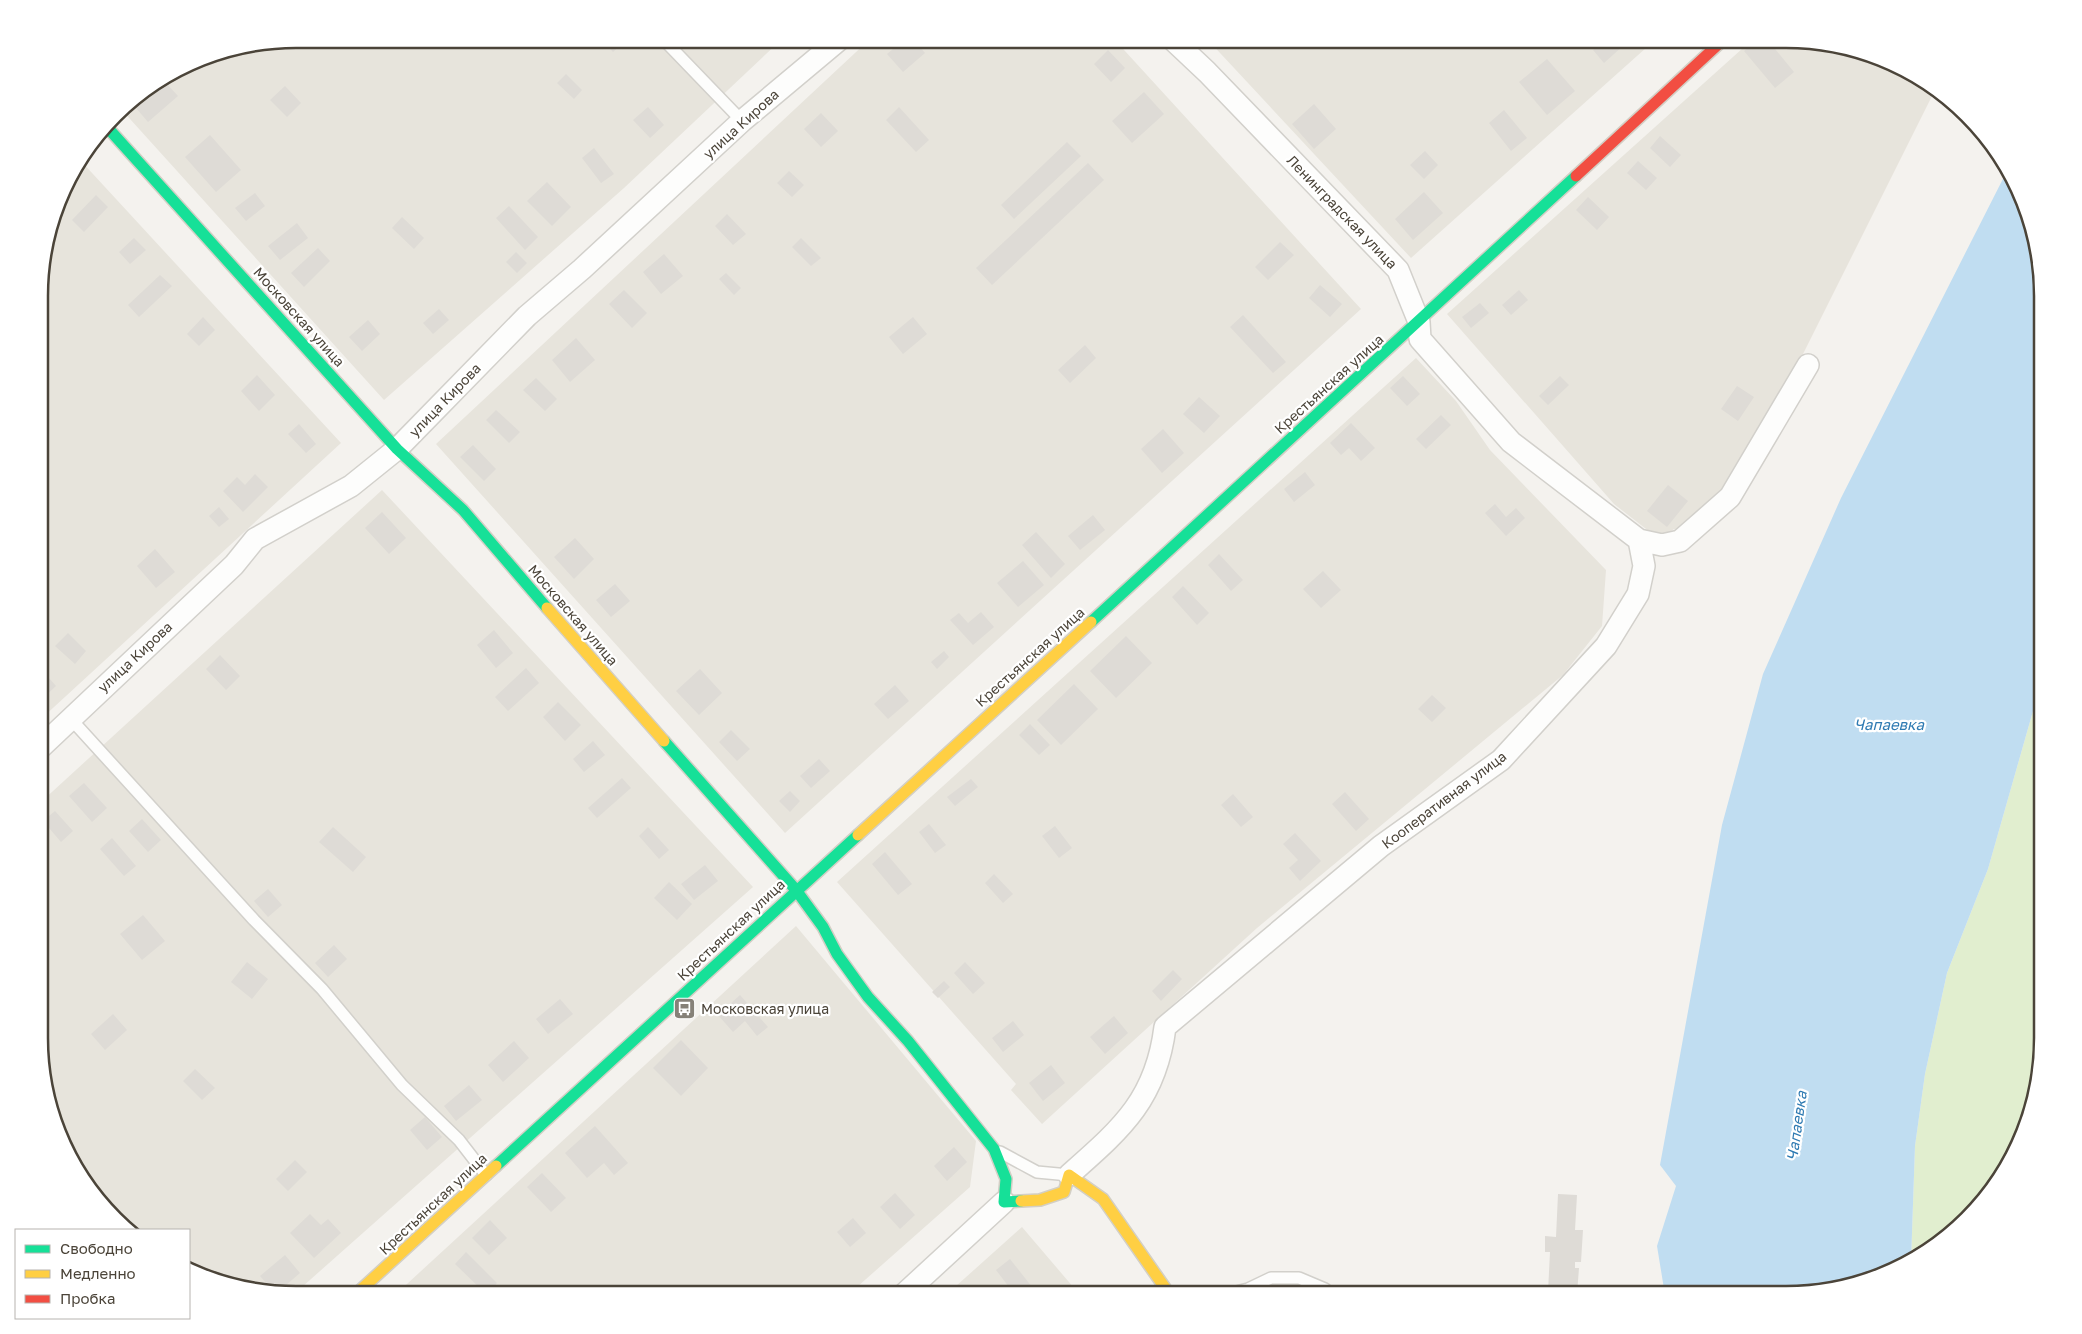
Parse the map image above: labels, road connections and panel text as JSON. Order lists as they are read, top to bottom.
{
  "streets": {
    "street": [
      "улица Кирова",
      "Ленинградская улица",
      "Московская улица",
      "Крестьянская улица",
      "Кооперативная улица"
    ]
  },
  "crossings": [
    ["улица Кирова", "Московская улица"],
    ["Ленинградская улица", "Крестьянская улица"],
    ["Ленинградская улица", "Кооперативная улица"],
    ["Московская улица", "Крестьянская улица"]
  ],
  "water": ["Чапаевка"],
  "places": {
    "bus stop": ["Московская улица"]
  },
  "legend": ["Свободно", "Медленно", "Пробка"]
}
